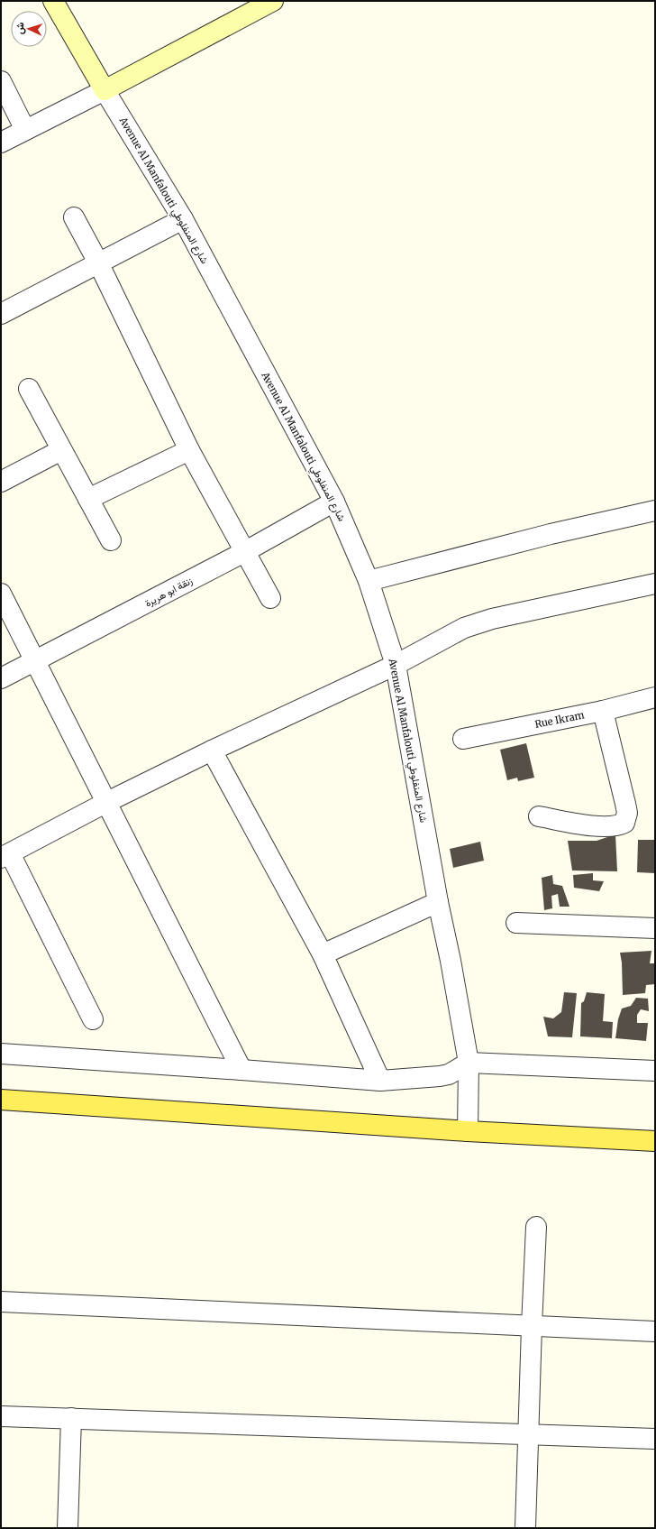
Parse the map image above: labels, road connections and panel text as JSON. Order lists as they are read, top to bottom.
{
  "streets": {
    "street": ["Avenue Al Manfalouti شارع المنفلوطي", "زنقة ابو هريرة", "Rue Ikram"]
  },
  "crossings": [
    ["Avenue Al Manfalouti شارع المنفلوطي", "زنقة ابو هريرة"]
  ],
  "north": "left"
}
